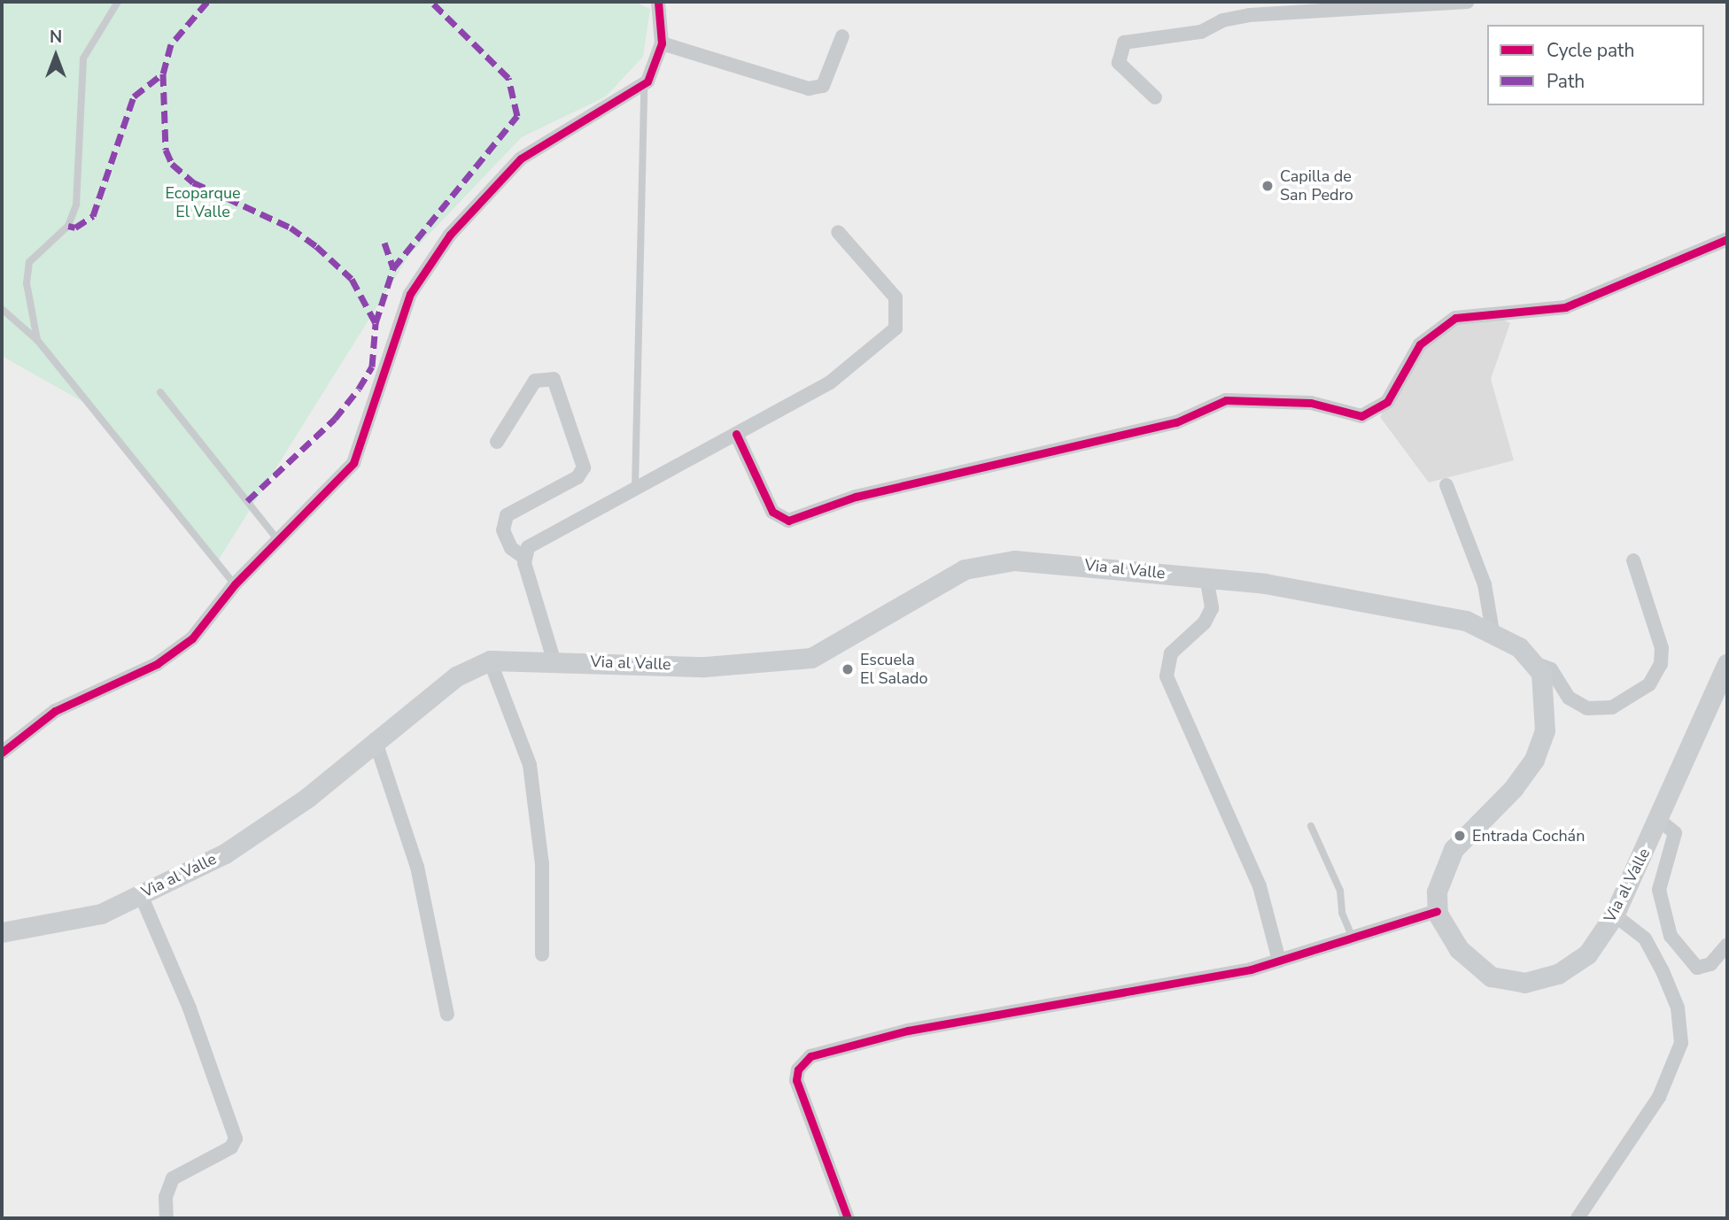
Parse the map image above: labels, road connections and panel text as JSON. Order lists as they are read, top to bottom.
{
  "streets": {
    "main road": ["Via al Valle"]
  },
  "parks": ["Ecoparque El Valle"],
  "places": ["Capilla de San Pedro", "Escuela El Salado", "Entrada Cochán"],
  "legend": ["Cycle path", "Path"],
  "north": "top"
}
